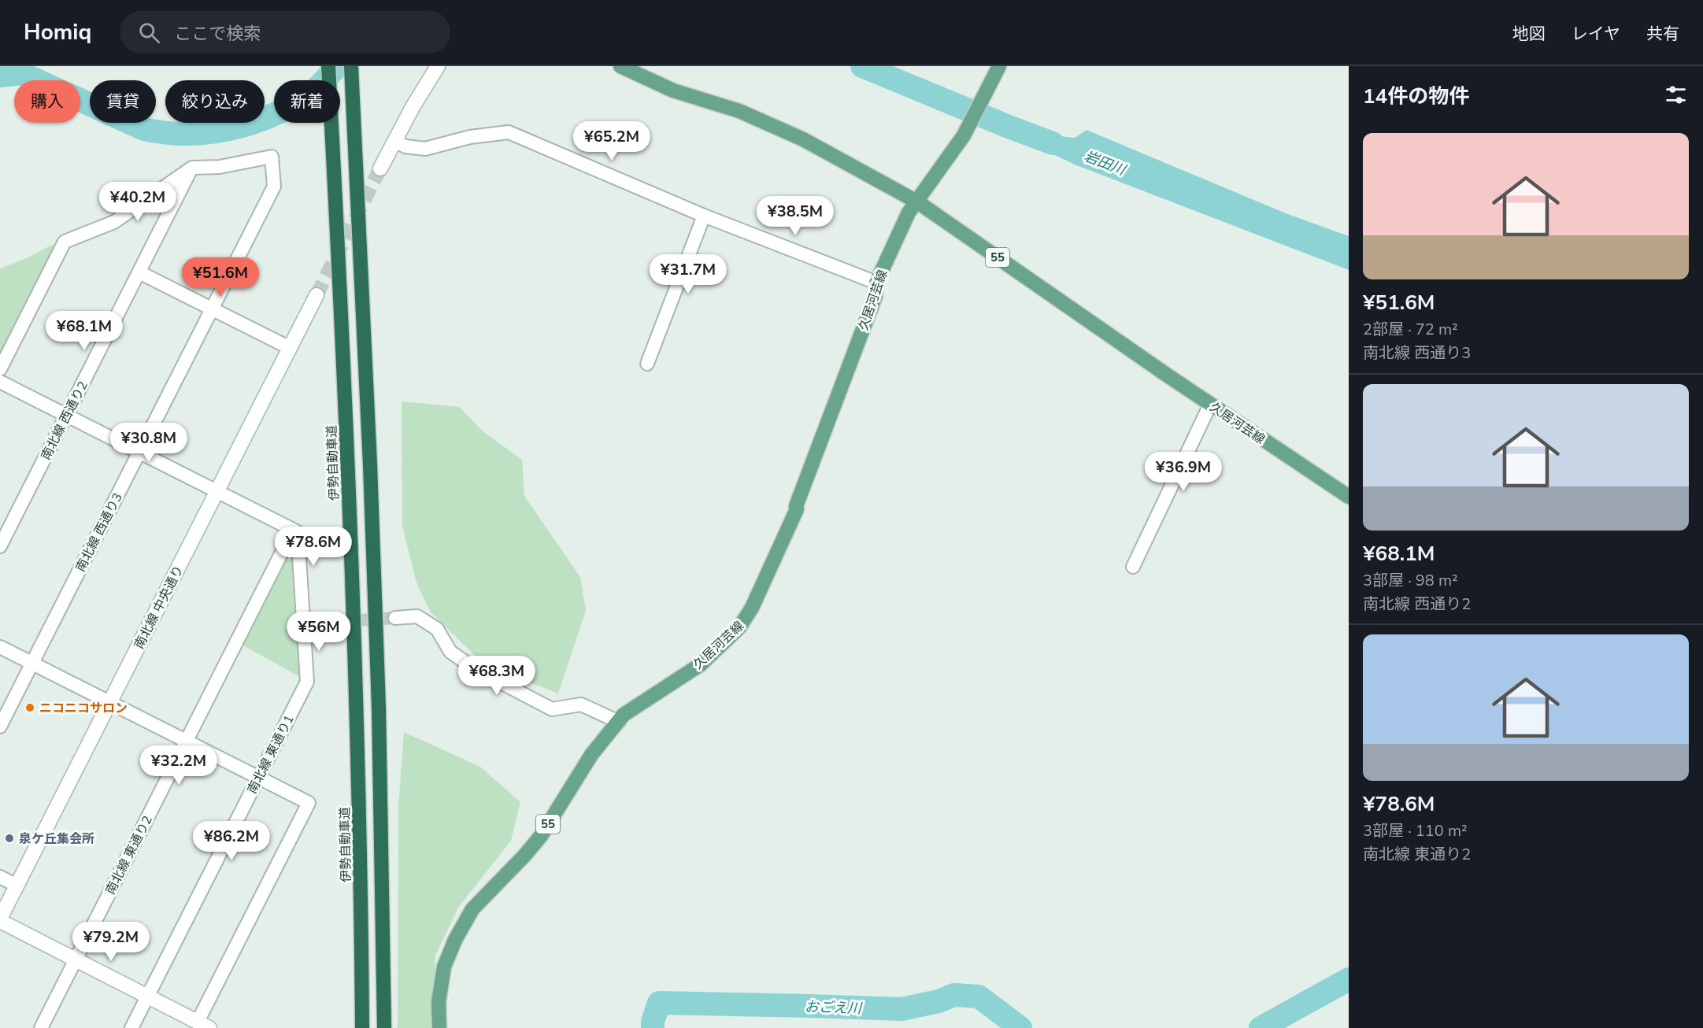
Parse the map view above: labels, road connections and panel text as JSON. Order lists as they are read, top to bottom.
{
  "streets": {
    "highway": ["伊勢自動車道"],
    "main road": ["55", "久居河芸線"],
    "street": [
      "南北線 西通り2",
      "南北線 西通り3",
      "南北線 中央通り",
      "南北線 東通り1",
      "南北線 東通り2"
    ]
  },
  "crossings": [
    ["南北線 西通り2", "南北線 西通り3"]
  ],
  "water": ["岩田川", "おごえ川"],
  "places": ["ニコニコサロン", "泉ケ丘集会所"],
  "page": {
    "header": "Homiq",
    "search": "ここで検索",
    "nav": ["地図", "レイヤ", "共有"],
    "heading": "14件の物件",
    "chip": [
      "購入",
      "賃貸",
      "絞り込み",
      "新着"
    ],
    "price": [
      "¥65.2M",
      "¥40.2M",
      "¥38.5M",
      "¥31.7M",
      "¥51.6M",
      "¥68.1M",
      "¥30.8M",
      "¥36.9M",
      "¥78.6M",
      "¥56M",
      "¥68.3M",
      "¥32.2M",
      "¥86.2M",
      "¥79.2M"
    ],
    "list": [
      {
        "name": "¥51.6M",
        "note": "2部屋 · 72 m² · 南北線 西通り3"
      },
      {
        "name": "¥68.1M",
        "note": "3部屋 · 98 m² · 南北線 西通り2"
      },
      {
        "name": "¥78.6M",
        "note": "3部屋 · 110 m² · 南北線 東通り2"
      }
    ]
  }
}
